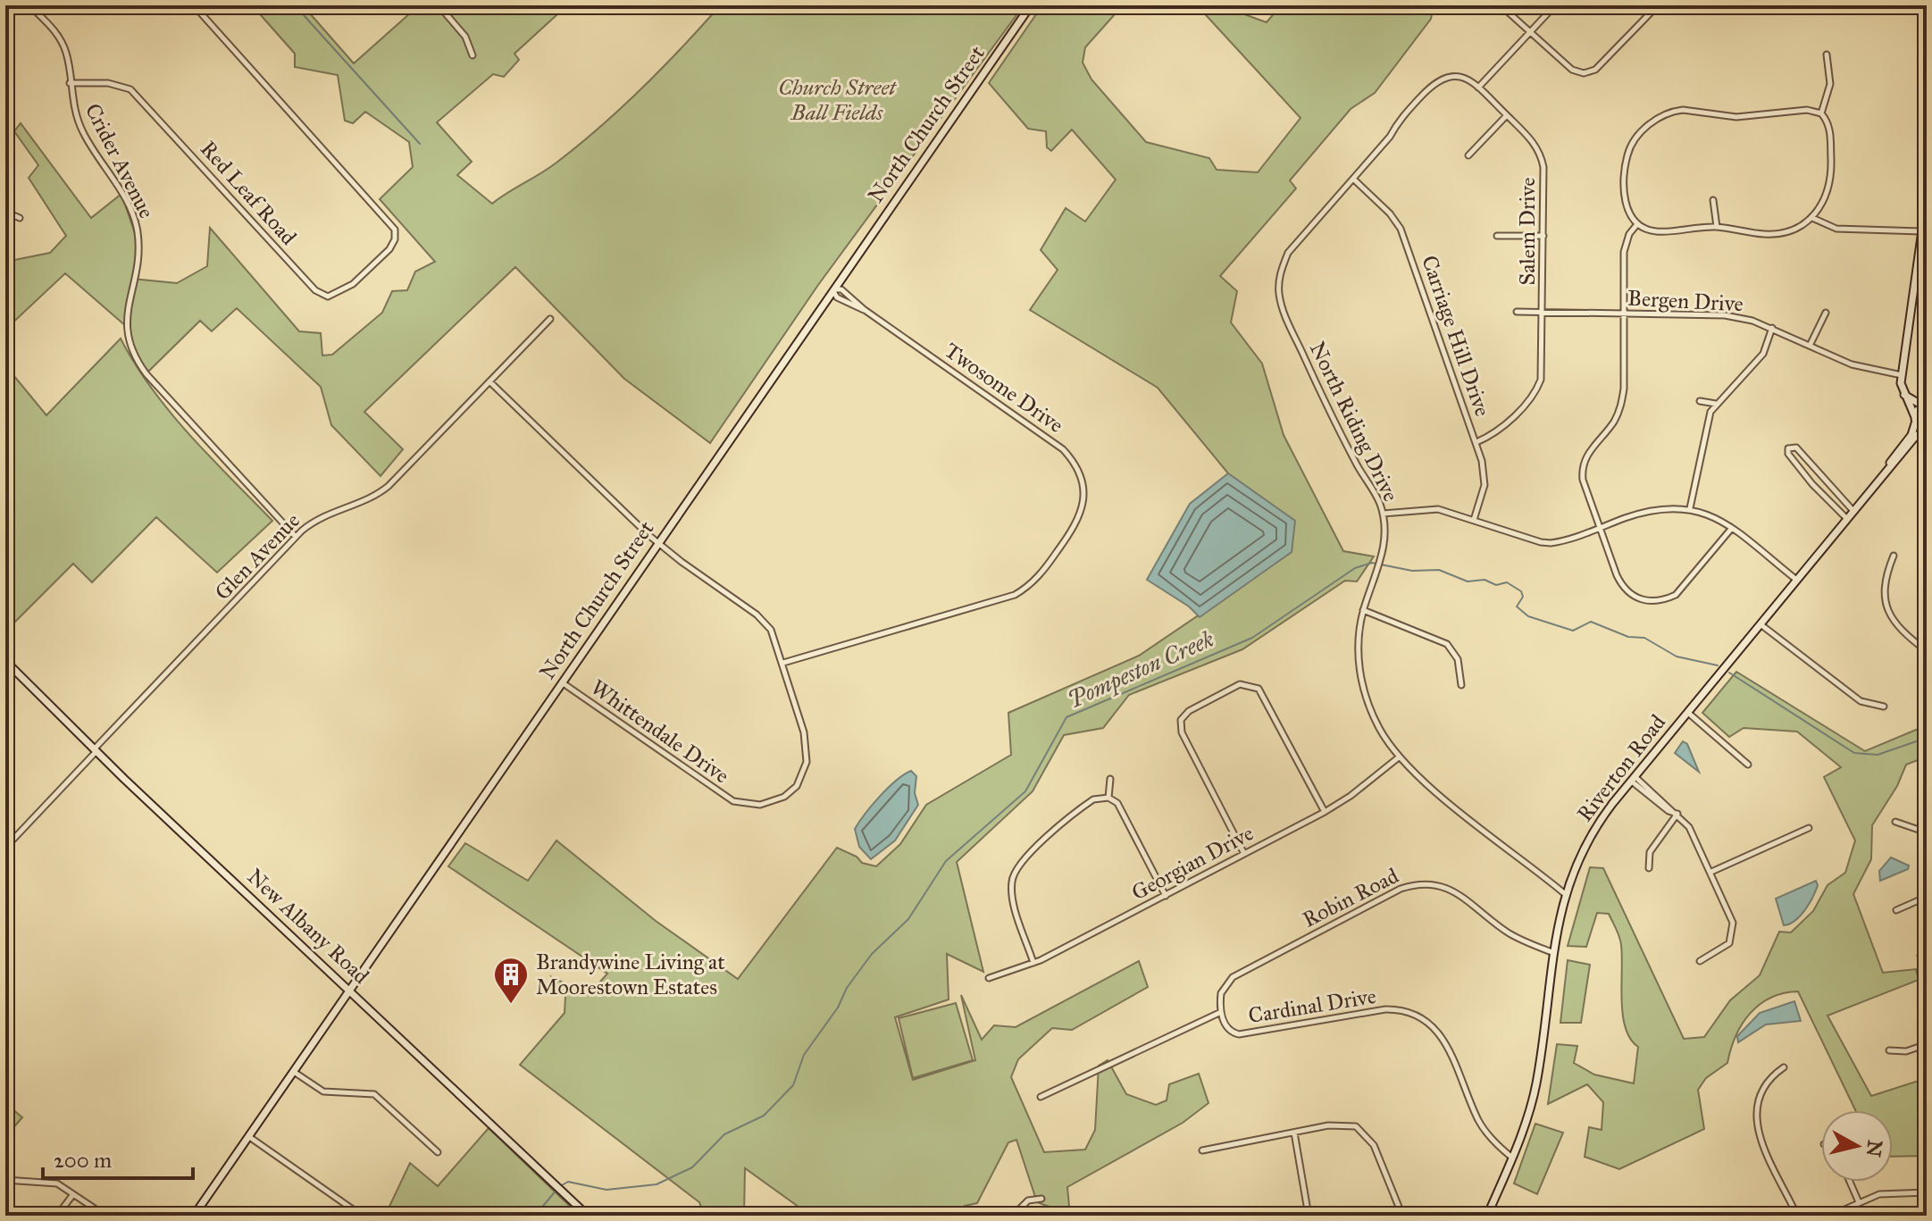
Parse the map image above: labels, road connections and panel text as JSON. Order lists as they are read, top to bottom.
{
  "streets": {
    "main road": ["North Church Street", "Riverton Road", "New Albany Road"],
    "street": [
      "Crider Avenue",
      "Red Leaf Road",
      "Salem Drive",
      "Bergen Drive",
      "Carriage Hill Drive",
      "Twosome Drive",
      "North Riding Drive",
      "Glen Avenue",
      "Whittendale Drive",
      "Georgian Drive",
      "Robin Road",
      "Cardinal Drive"
    ]
  },
  "crossings": [
    ["North Church Street", "Twosome Drive"],
    ["North Church Street", "Whittendale Drive"],
    ["North Church Street", "New Albany Road"],
    ["Crider Avenue", "Red Leaf Road"],
    ["Crider Avenue", "Glen Avenue"],
    ["Salem Drive", "Bergen Drive"],
    ["Salem Drive", "Carriage Hill Drive"],
    ["Salem Drive", "North Riding Drive"],
    ["Carriage Hill Drive", "North Riding Drive"],
    ["Twosome Drive", "Whittendale Drive"],
    ["North Riding Drive", "Riverton Road"],
    ["North Riding Drive", "Georgian Drive"],
    ["Glen Avenue", "Whittendale Drive"],
    ["Glen Avenue", "New Albany Road"],
    ["Riverton Road", "Robin Road"],
    ["Riverton Road", "Cardinal Drive"],
    ["Robin Road", "Cardinal Drive"]
  ],
  "water": ["Pompeston Creek"],
  "parks": ["Church Street Ball Fields"],
  "places": {
    "building": ["Brandywine Living at Moorestown Estates"]
  },
  "scale_bar": "200 m",
  "north": "right"
}
